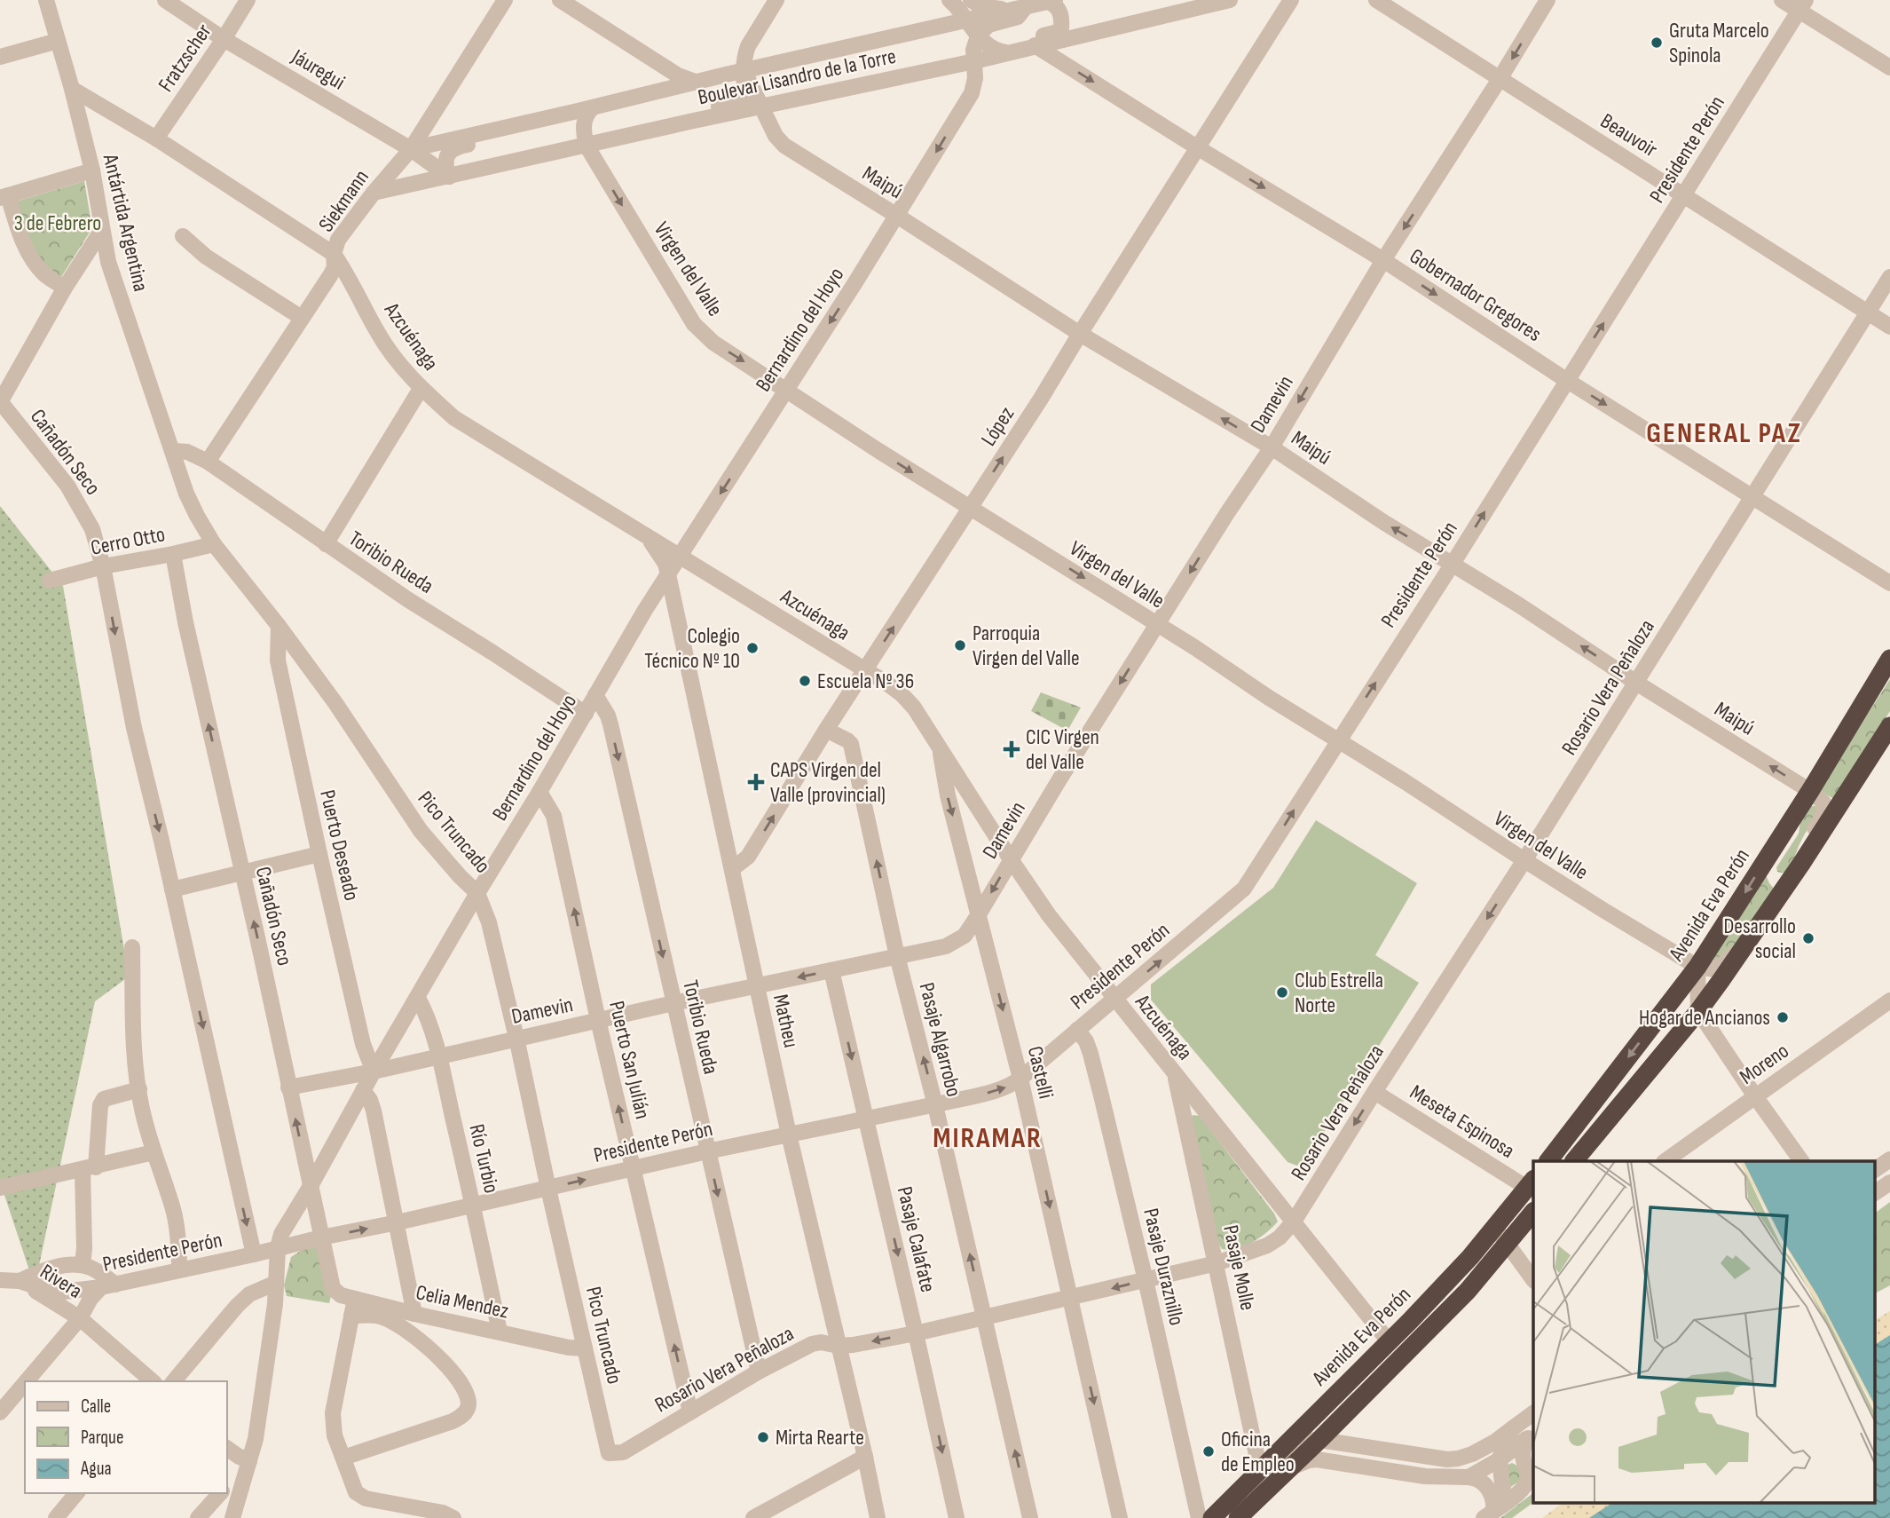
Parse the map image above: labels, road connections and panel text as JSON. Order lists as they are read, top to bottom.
{
  "streets": {
    "highway": ["Avenida Eva Perón"],
    "street": [
      "Fratzscher",
      "Jáuregui",
      "Boulevar Lisandro de la Torre",
      "Beauvoir",
      "Presidente Perón",
      "Maipú",
      "Siekmann",
      "Antártida Argentina",
      "Virgen del Valle",
      "Gobernador Gregores",
      "Bernardino del Hoyo",
      "Azcuénaga",
      "Damevin",
      "López",
      "Cañadón Seco",
      "Cerro Otto",
      "Toribio Rueda",
      "Rosario Vera Peñaloza",
      "Pico Truncado",
      "Puerto Deseado",
      "Matheu",
      "Pasaje Algarrobo",
      "Puerto San Julián",
      "Moreno",
      "Castelli",
      "Meseta Espinosa",
      "Río Turbio",
      "Pasaje Calafate",
      "Pasaje Duraznillo",
      "Pasaje Molle",
      "Rivera",
      "Celia Mendez"
    ]
  },
  "crossings": [
    ["Fratzscher", "Jáuregui"],
    ["Fratzscher", "Azcuénaga"],
    ["Jáuregui", "Boulevar Lisandro de la Torre"],
    ["Jáuregui", "Siekmann"],
    ["Boulevar Lisandro de la Torre", "Maipú"],
    ["Boulevar Lisandro de la Torre", "Siekmann"],
    ["Boulevar Lisandro de la Torre", "Virgen del Valle"],
    ["Boulevar Lisandro de la Torre", "Gobernador Gregores"],
    ["Boulevar Lisandro de la Torre", "Bernardino del Hoyo"],
    ["Beauvoir", "Presidente Perón"],
    ["Beauvoir", "Damevin"],
    ["Beauvoir", "Rosario Vera Peñaloza"],
    ["Presidente Perón", "Maipú"],
    ["Presidente Perón", "Virgen del Valle"],
    ["Presidente Perón", "Gobernador Gregores"],
    ["Presidente Perón", "Bernardino del Hoyo"],
    ["Presidente Perón", "Azcuénaga"],
    ["Presidente Perón", "Cañadón Seco"],
    ["Presidente Perón", "Toribio Rueda"],
    ["Presidente Perón", "Pico Truncado"],
    ["Presidente Perón", "Matheu"],
    ["Presidente Perón", "Pasaje Algarrobo"],
    ["Presidente Perón", "Puerto San Julián"],
    ["Presidente Perón", "Castelli"],
    ["Presidente Perón", "Río Turbio"],
    ["Presidente Perón", "Pasaje Calafate"],
    ["Presidente Perón", "Pasaje Duraznillo"],
    ["Presidente Perón", "Rivera"],
    ["Maipú", "Bernardino del Hoyo"],
    ["Maipú", "Damevin"],
    ["Maipú", "López"],
    ["Maipú", "Rosario Vera Peñaloza"],
    ["Maipú", "Avenida Eva Perón"],
    ["Siekmann", "Azcuénaga"],
    ["Siekmann", "Toribio Rueda"],
    ["Antártida Argentina", "Azcuénaga"],
    ["Antártida Argentina", "Cerro Otto"],
    ["Antártida Argentina", "Toribio Rueda"],
    ["Antártida Argentina", "Pico Truncado"],
    ["Virgen del Valle", "Bernardino del Hoyo"],
    ["Virgen del Valle", "Damevin"],
    ["Virgen del Valle", "López"],
    ["Virgen del Valle", "Rosario Vera Peñaloza"],
    ["Virgen del Valle", "Avenida Eva Perón"],
    ["Gobernador Gregores", "Damevin"],
    ["Gobernador Gregores", "López"],
    ["Gobernador Gregores", "Rosario Vera Peñaloza"],
    ["Bernardino del Hoyo", "Azcuénaga"],
    ["Bernardino del Hoyo", "Damevin"],
    ["Bernardino del Hoyo", "Cañadón Seco"],
    ["Bernardino del Hoyo", "Toribio Rueda"],
    ["Bernardino del Hoyo", "Pico Truncado"],
    ["Bernardino del Hoyo", "Puerto Deseado"],
    ["Bernardino del Hoyo", "Matheu"],
    ["Bernardino del Hoyo", "Puerto San Julián"],
    ["Bernardino del Hoyo", "Río Turbio"],
    ["Azcuénaga", "Damevin"],
    ["Azcuénaga", "López"],
    ["Azcuénaga", "Rosario Vera Peñaloza"],
    ["Azcuénaga", "Avenida Eva Perón"],
    ["Azcuénaga", "Matheu"],
    ["Azcuénaga", "Castelli"],
    ["Azcuénaga", "Pasaje Molle"],
    ["Damevin", "Cañadón Seco"],
    ["Damevin", "Toribio Rueda"],
    ["Damevin", "Pico Truncado"],
    ["Damevin", "Puerto Deseado"],
    ["Damevin", "Matheu"],
    ["Damevin", "Pasaje Algarrobo"],
    ["Damevin", "Puerto San Julián"],
    ["Damevin", "Castelli"],
    ["Damevin", "Río Turbio"],
    ["Damevin", "Pasaje Calafate"],
    ["López", "Matheu"],
    ["López", "Pasaje Algarrobo"],
    ["Cañadón Seco", "Cerro Otto"],
    ["Cañadón Seco", "Celia Mendez"],
    ["Cerro Otto", "Pico Truncado"],
    ["Toribio Rueda", "Rosario Vera Peñaloza"],
    ["Rosario Vera Peñaloza", "Pico Truncado"],
    ["Rosario Vera Peñaloza", "Matheu"],
    ["Rosario Vera Peñaloza", "Pasaje Algarrobo"],
    ["Rosario Vera Peñaloza", "Puerto San Julián"],
    ["Rosario Vera Peñaloza", "Castelli"],
    ["Rosario Vera Peñaloza", "Meseta Espinosa"],
    ["Rosario Vera Peñaloza", "Pasaje Calafate"],
    ["Rosario Vera Peñaloza", "Pasaje Duraznillo"],
    ["Rosario Vera Peñaloza", "Pasaje Molle"],
    ["Pico Truncado", "Puerto Deseado"],
    ["Pico Truncado", "Celia Mendez"],
    ["Avenida Eva Perón", "Meseta Espinosa"],
    ["Avenida Eva Perón", "Pasaje Molle"],
    ["Río Turbio", "Celia Mendez"]
  ],
  "one_way": [
    "Presidente Perón",
    "Maipú",
    "Virgen del Valle",
    "Gobernador Gregores",
    "Damevin",
    "López",
    "Toribio Rueda",
    "Pasaje Algarrobo",
    "Puerto San Julián",
    "Castelli",
    "Pasaje Calafate"
  ],
  "districts": ["GENERAL PAZ", "MIRAMAR"],
  "parks": ["3 de Febrero"],
  "places": {
    "other": [
      "Gruta Marcelo Spinola",
      "Parroquia Virgen del Valle",
      "Colegio Técnico Nº 10",
      "Escuela Nº 36",
      "Desarrollo social",
      "Club Estrella Norte",
      "Hogar de Ancianos",
      "Mirta Rearte",
      "Oficina de Empleo"
    ],
    "health": ["CIC Virgen del Valle", "CAPS Virgen del Valle (provincial)"]
  },
  "legend": ["Calle", "Parque", "Agua"]
}
